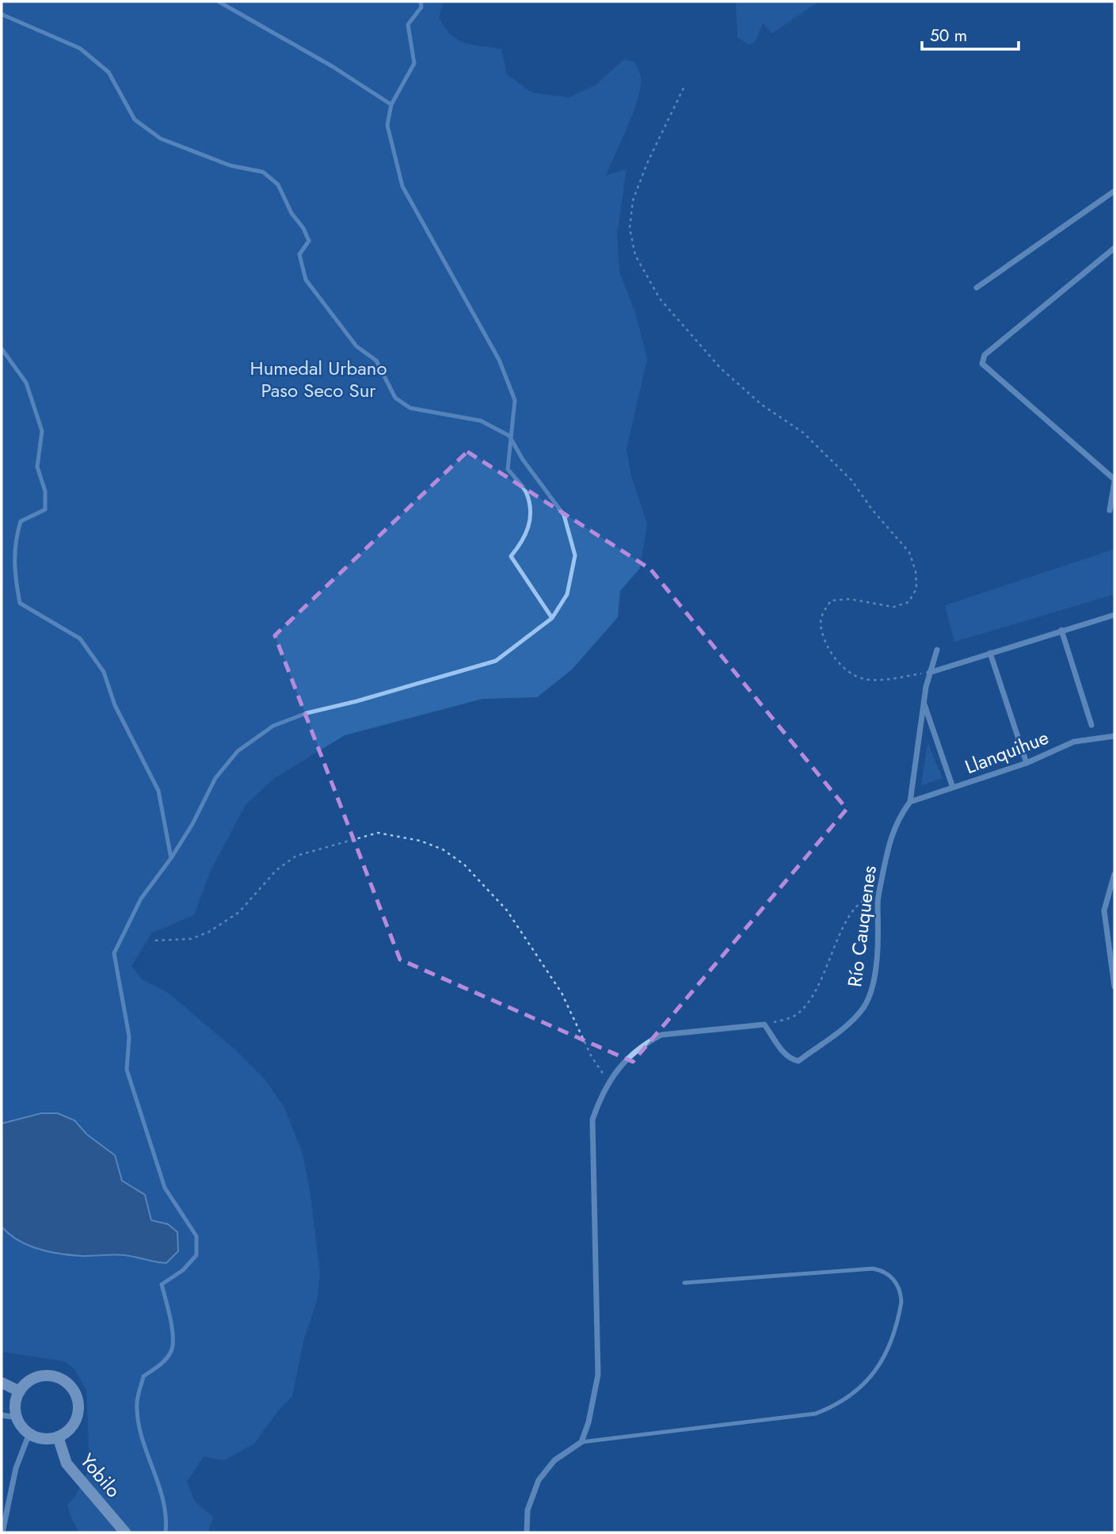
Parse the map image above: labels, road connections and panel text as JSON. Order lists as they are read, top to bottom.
{
  "streets": {
    "main road": ["Yobilo"],
    "street": ["Llanquihue", "Río Cauquenes"]
  },
  "crossings": [
    ["Llanquihue", "Río Cauquenes"]
  ],
  "parks": ["Humedal Urbano Paso Seco Sur"],
  "scale_bar": "50 m"
}
